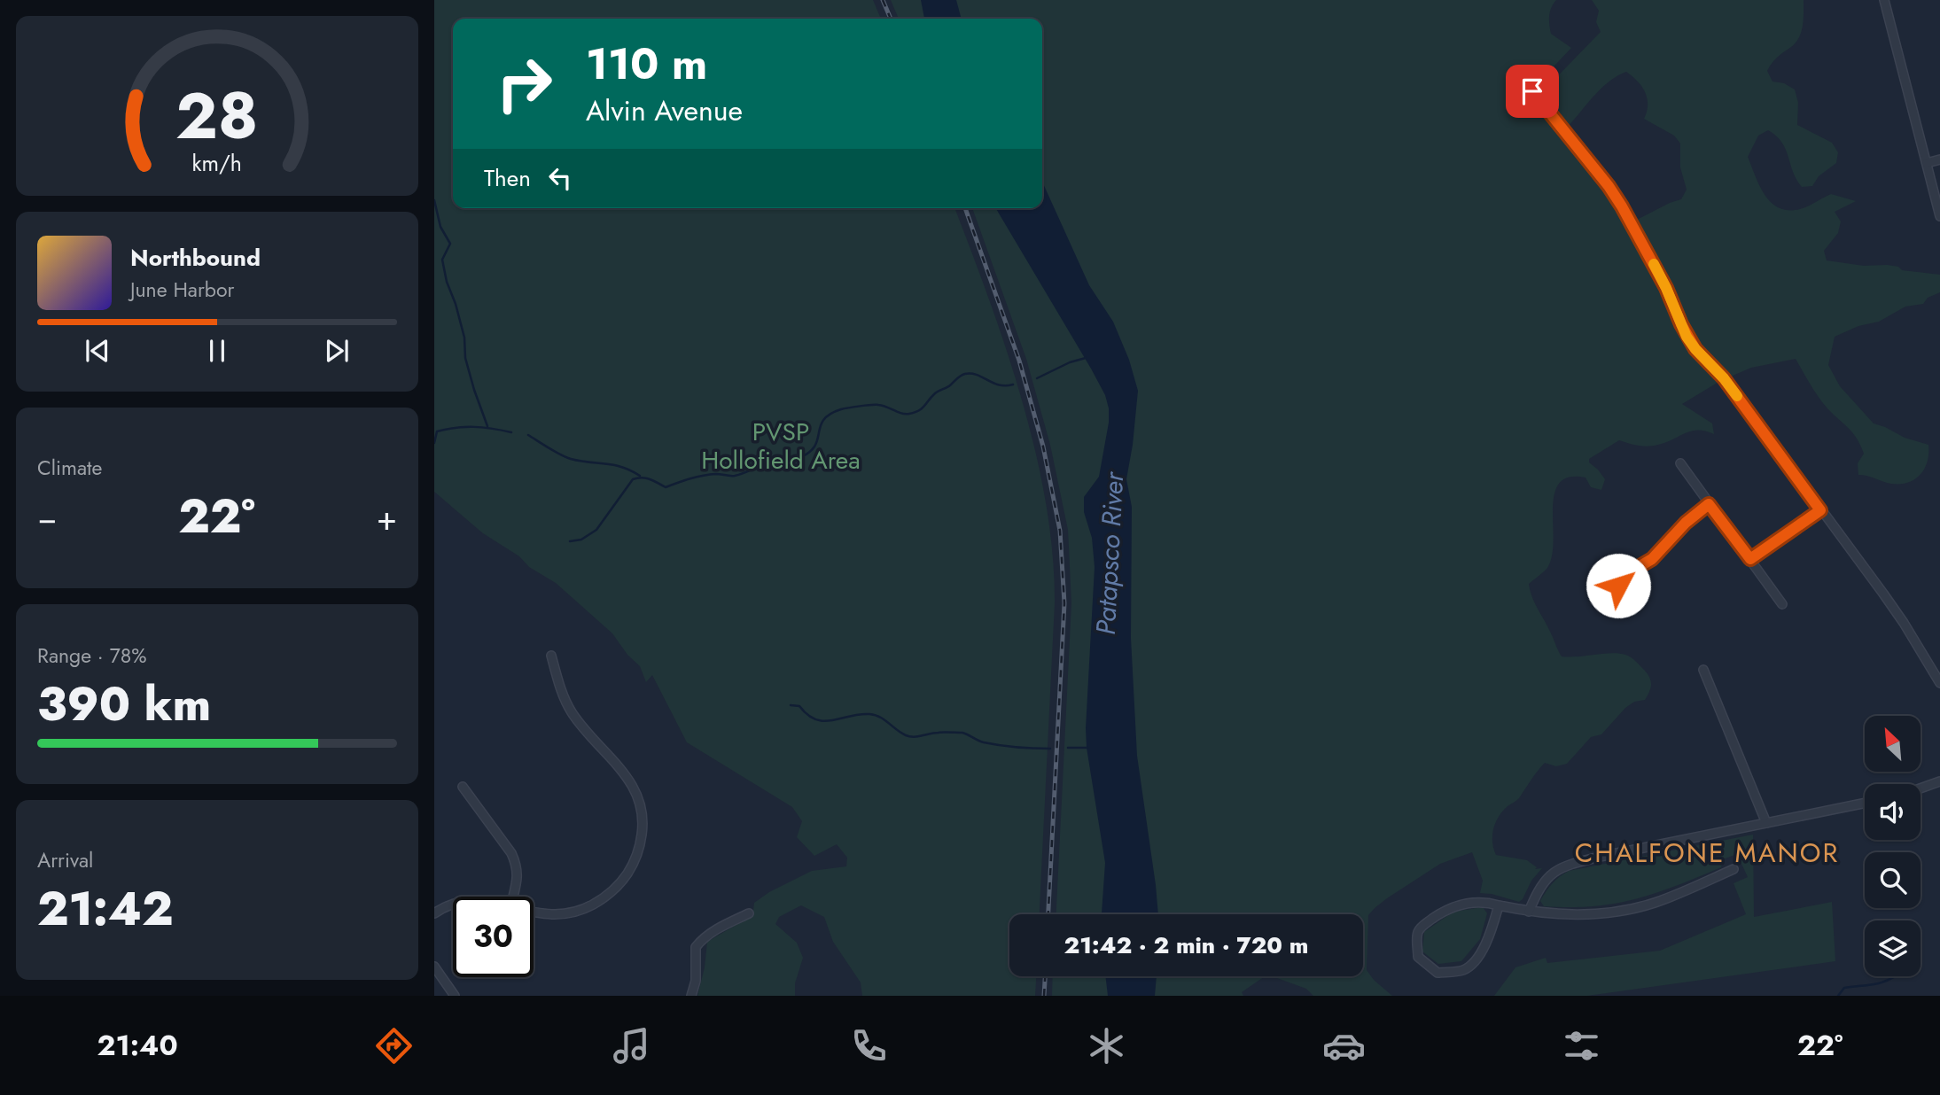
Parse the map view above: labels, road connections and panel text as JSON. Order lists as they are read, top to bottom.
{
  "districts": ["CHALFONE MANOR"],
  "water": ["Patapsco River"],
  "parks": ["PVSP Hollofield Area"],
  "north": "top left",
  "page": {
    "turn": ["110 m", "Alvin Avenue"],
    "then": "Then",
    "song": ["Northbound", "June Harbor"],
    "tile": [
      "Climate",
      ["Range · 78%", "390 km"],
      ["Arrival", "21:42"]
    ],
    "heat": ["−", "22°", "+"],
    "limit": "30",
    "trip": "21:42 · 2 min · 720 m",
    "tabs": ["21:40", "22°"],
    "gauge": ["28", "km/h"]
  }
}
